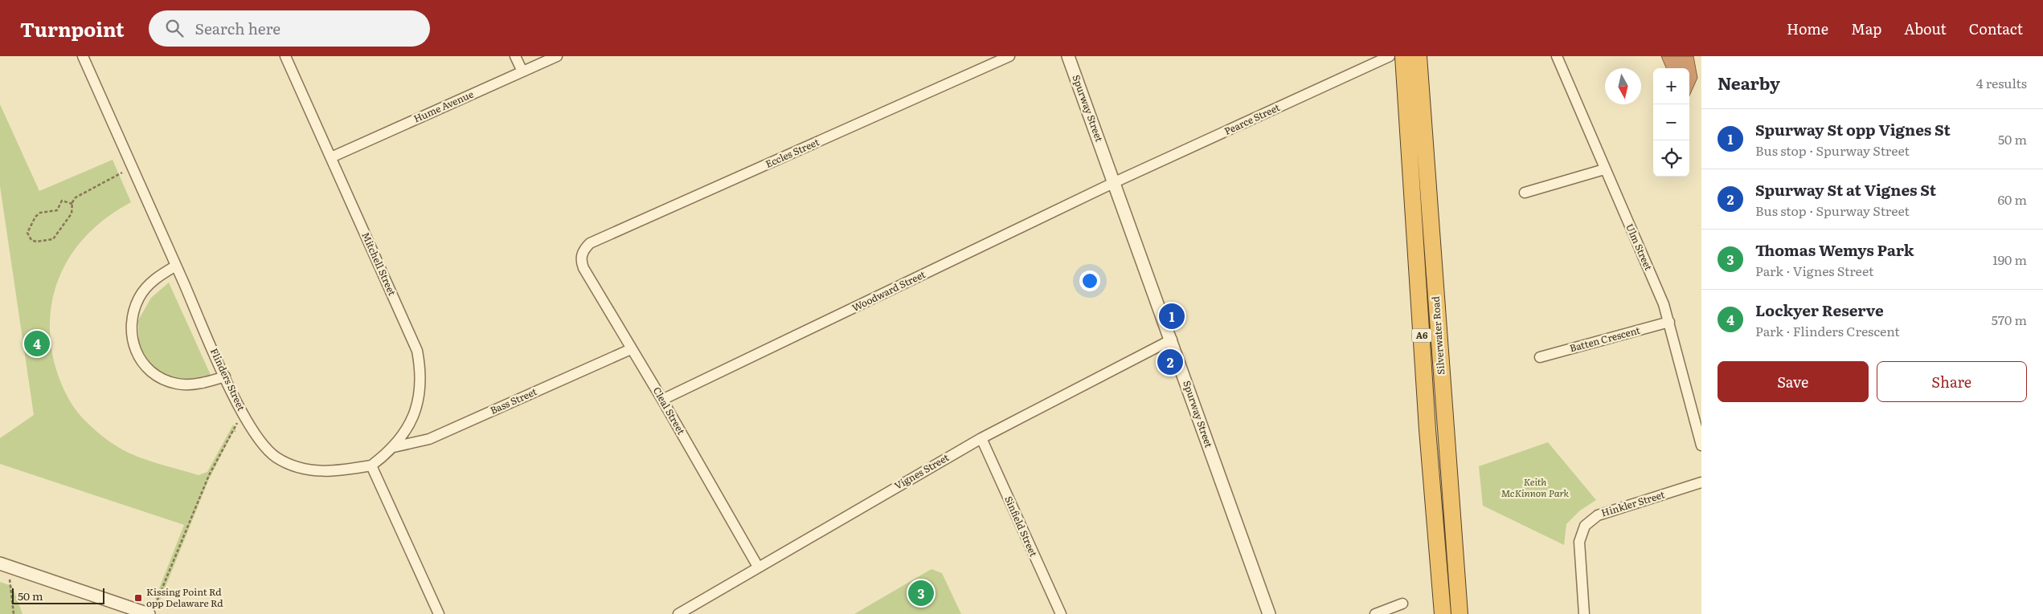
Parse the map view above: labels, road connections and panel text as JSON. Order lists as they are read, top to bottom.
{
  "streets": {
    "highway": ["A6", "Silverwater Road"],
    "street": [
      "Hume Avenue",
      "Spurway Street",
      "Pearce Street",
      "Eccles Street",
      "Ulm Street",
      "Mitchell Street",
      "Woodward Street",
      "Batten Crescent",
      "Flinders Street",
      "Bass Street",
      "Cleal Street",
      "Vignes Street",
      "Hinkler Street",
      "Sinfield Street"
    ]
  },
  "crossings": [
    ["Hume Avenue", "Mitchell Street"],
    ["Spurway Street", "Pearce Street"],
    ["Spurway Street", "Woodward Street"],
    ["Spurway Street", "Vignes Street"],
    ["Pearce Street", "Woodward Street"],
    ["Eccles Street", "Cleal Street"],
    ["Ulm Street", "Batten Crescent"],
    ["Mitchell Street", "Flinders Street"],
    ["Mitchell Street", "Bass Street"],
    ["Woodward Street", "Cleal Street"],
    ["Bass Street", "Cleal Street"],
    ["Cleal Street", "Vignes Street"],
    ["Vignes Street", "Sinfield Street"]
  ],
  "parks": ["Keith McKinnon Park"],
  "places": {
    "transit": ["Kissing Point Rd opp Delaware Rd"]
  },
  "scale_bar": "50 m",
  "north": "bottom",
  "page": {
    "header": "Turnpoint",
    "search": "Search here",
    "nav": [
      "Home",
      "Map",
      "About",
      "Contact"
    ],
    "heading": ["Nearby", "4 results"],
    "map_buttons": ["+", "−"],
    "list": [
      {
        "mark": "1",
        "name": "Spurway St opp Vignes St",
        "note": "Bus stop · Spurway Street",
        "value": "50 m"
      },
      {
        "mark": "2",
        "name": "Spurway St at Vignes St",
        "note": "Bus stop · Spurway Street",
        "value": "60 m"
      },
      {
        "mark": "3",
        "name": "Thomas Wemys Park",
        "note": "Park · Vignes Street",
        "value": "190 m"
      },
      {
        "mark": "4",
        "name": "Lockyer Reserve",
        "note": "Park · Flinders Crescent",
        "value": "570 m"
      }
    ],
    "pins": [
      "1",
      "4",
      "2",
      "3"
    ],
    "buttons": ["Save", "Share"],
    "scale": "50 m"
  }
}
